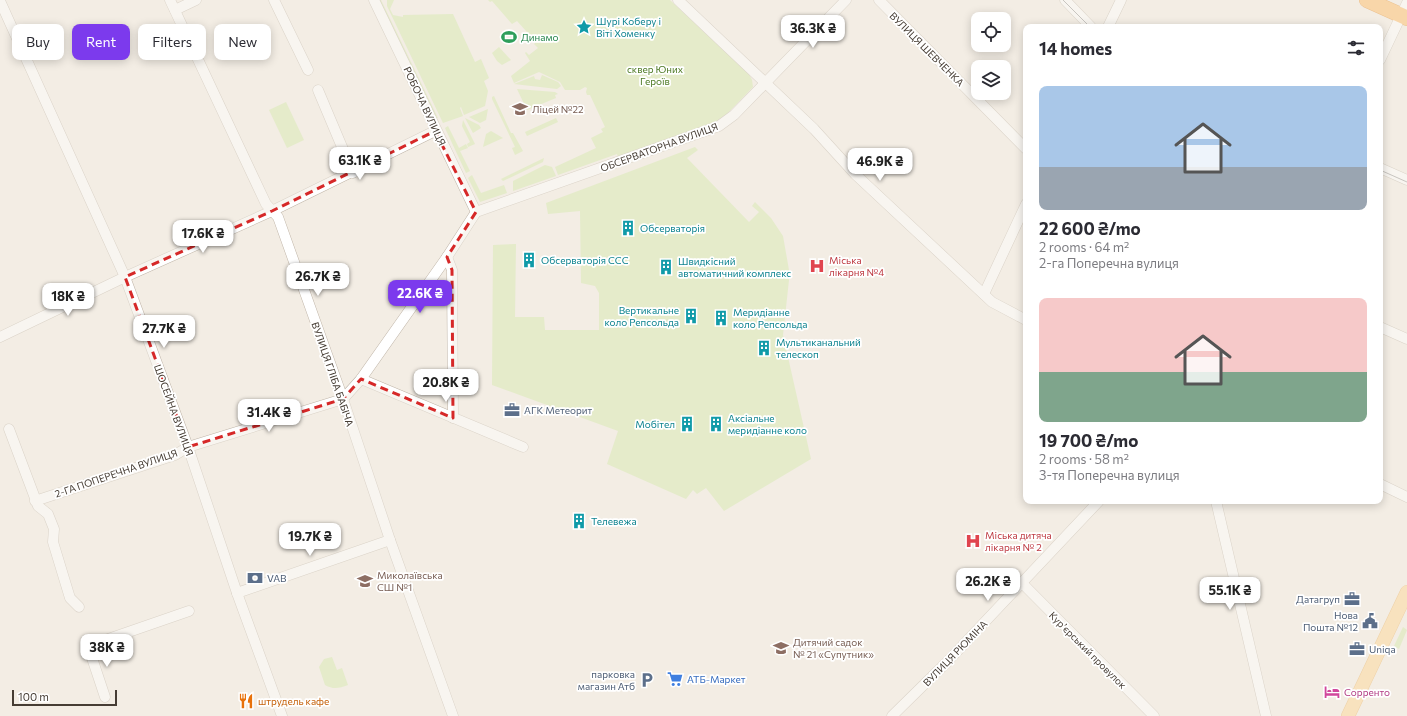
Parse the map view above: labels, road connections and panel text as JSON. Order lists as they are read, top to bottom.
{
  "streets": {
    "street": [
      "ВУЛИЦЯ ШЕВЧЕНКА",
      "РОБОЧА ВУЛИЦЯ",
      "ОБСЕРВАТОРНА ВУЛИЦЯ",
      "ВУЛИЦЯ ГЛІБА БАБІЧА",
      "ШОСЕЙНА ВУЛИЦЯ",
      "2-ГА ПОПЕРЕЧНА ВУЛИЦЯ",
      "Курʼєрський провулок",
      "ВУЛИЦЯ РЮМІНА"
    ]
  },
  "crossings": [
    ["РОБОЧА ВУЛИЦЯ", "ОБСЕРВАТОРНА ВУЛИЦЯ"],
    ["ВУЛИЦЯ ГЛІБА БАБІЧА", "2-ГА ПОПЕРЕЧНА ВУЛИЦЯ"],
    ["ШОСЕЙНА ВУЛИЦЯ", "2-ГА ПОПЕРЕЧНА ВУЛИЦЯ"],
    ["Курʼєрський провулок", "ВУЛИЦЯ РЮМІНА"]
  ],
  "parks": ["сквер Юних Героїв"],
  "places": {
    "place": ["Шурі Коберу і Віті Хоменку"],
    "sports": ["Динамо"],
    "school or university": ["Ліцей №22", "Миколаївська СШ №1", "Дитячий садок № 21 «Супутник»"],
    "building": [
      "Обсерваторія",
      "Обсерваторія ССС",
      "Швидкісний автоматичний комплекс",
      "Вертикальне коло Репсольда",
      "Меридіанне коло Репсольда",
      "Мультиканальний телескоп",
      "Мобітел",
      "Аксіальне меридіанне коло",
      "Телевежа"
    ],
    "hospital": ["Міська лікарня №4", "Міська дитяча лікарня № 2"],
    "office": ["АГК Метеорит", "Датагруп", "Uniqa"],
    "bank": ["VAB"],
    "public building": ["Нова Пошта №12"],
    "supermarket": ["АТБ-Маркет"],
    "parking": ["парковка магазин Атб"],
    "hotel": ["Сорренто"],
    "restaurant": ["штрудель кафе"]
  },
  "scale_bar": "100 m",
  "page": {
    "price": [
      "36.3K ₴",
      "63.1K ₴",
      "46.9K ₴",
      "17.6K ₴",
      "26.7K ₴",
      "22.6K ₴",
      "18K ₴",
      "27.7K ₴",
      "20.8K ₴",
      "31.4K ₴",
      "19.7K ₴",
      "26.2K ₴",
      "55.1K ₴",
      "38K ₴"
    ],
    "chip": [
      "Buy",
      "Rent",
      "Filters",
      "New"
    ],
    "heading": "14 homes",
    "list": [
      {
        "name": "22 600 ₴/mo",
        "note": "2 rooms · 64 m² · 2-га Поперечна вулиця"
      },
      {
        "name": "19 700 ₴/mo",
        "note": "2 rooms · 58 m² · 3-тя Поперечна вулиця"
      }
    ],
    "scale": "100 m"
  }
}
